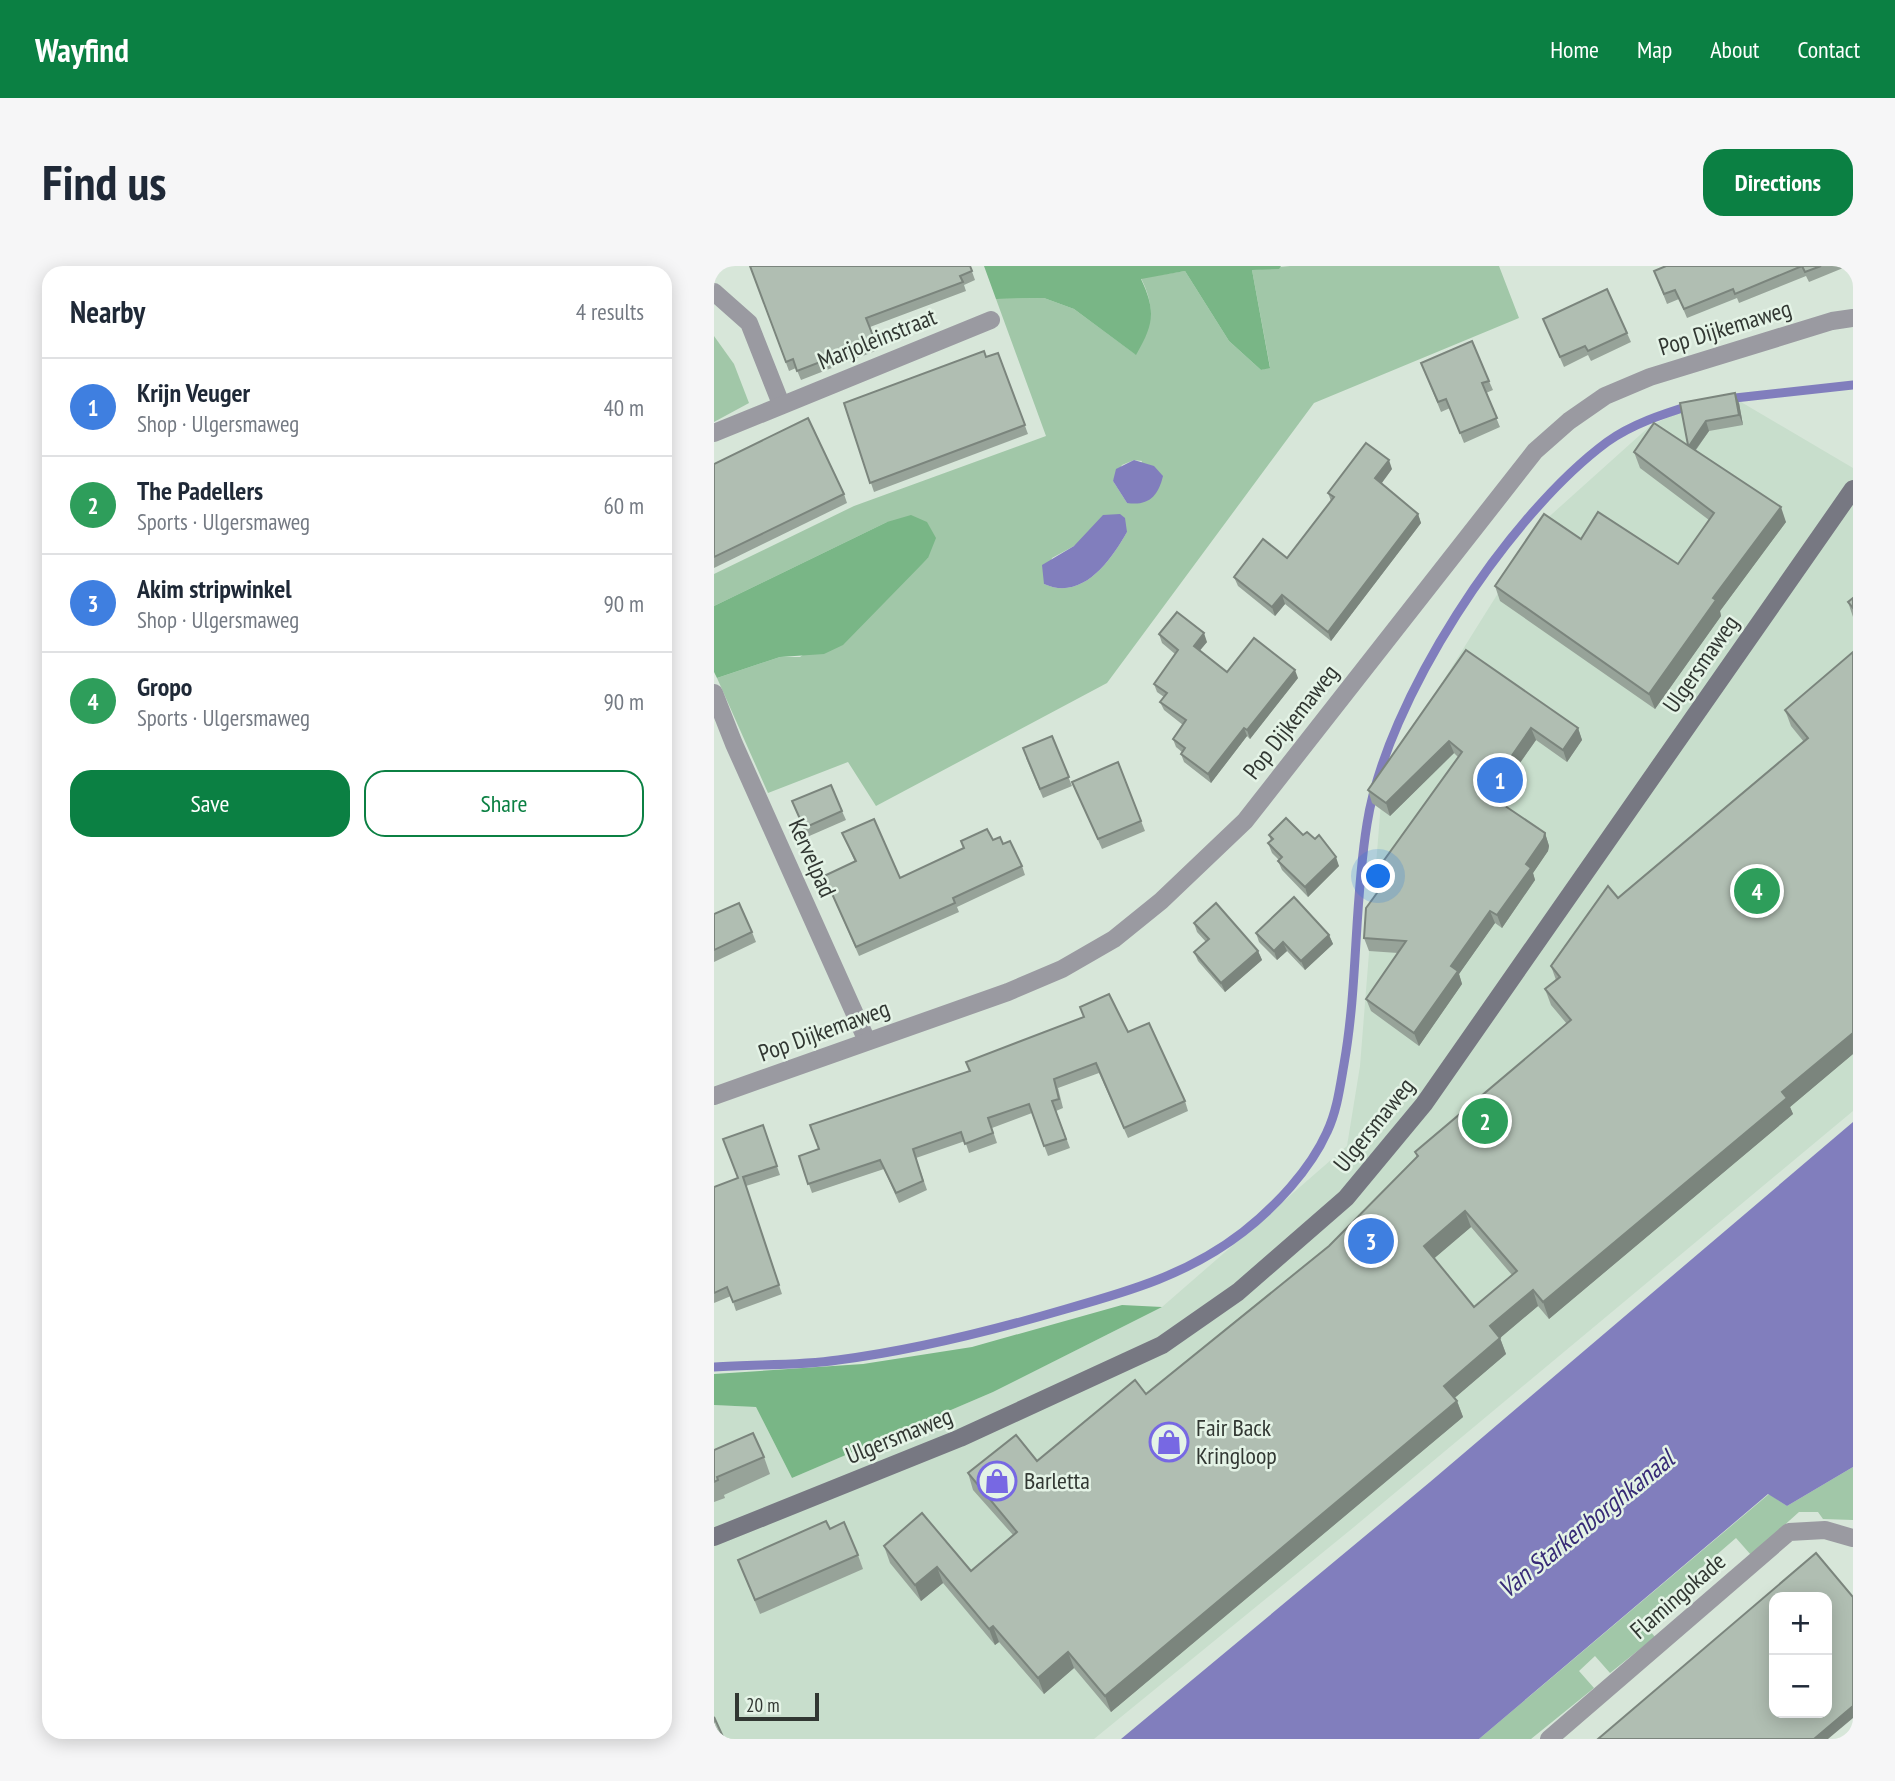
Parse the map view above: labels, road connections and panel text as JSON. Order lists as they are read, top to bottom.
{
  "streets": {
    "street": [
      "Pop Dijkemaweg",
      "Marjoleinstraat",
      "Ulgersmaweg",
      "Kervelpad",
      "Flamingokade"
    ]
  },
  "crossings": [
    ["Pop Dijkemaweg", "Kervelpad"]
  ],
  "water": ["Van Starkenborghkanaal"],
  "places": {
    "shop": ["Fair Back Kringloop", "Barletta"]
  },
  "scale_bar": "20 m",
  "page": {
    "header": "Wayfind",
    "nav": [
      "Home",
      "Map",
      "About",
      "Contact"
    ],
    "buttons": [
      "Directions",
      ["Save", "Share"]
    ],
    "title": "Find us",
    "heading": ["Nearby", "4 results"],
    "list": [
      {
        "mark": "1",
        "name": "Krijn Veuger",
        "note": "Shop · Ulgersmaweg",
        "value": "40 m"
      },
      {
        "mark": "2",
        "name": "The Padellers",
        "note": "Sports · Ulgersmaweg",
        "value": "60 m"
      },
      {
        "mark": "3",
        "name": "Akim stripwinkel",
        "note": "Shop · Ulgersmaweg",
        "value": "90 m"
      },
      {
        "mark": "4",
        "name": "Gropo",
        "note": "Sports · Ulgersmaweg",
        "value": "90 m"
      }
    ],
    "pins": [
      "1",
      "4",
      "2",
      "3"
    ],
    "map_buttons": ["+", "−"],
    "scale": "20 m"
  }
}
